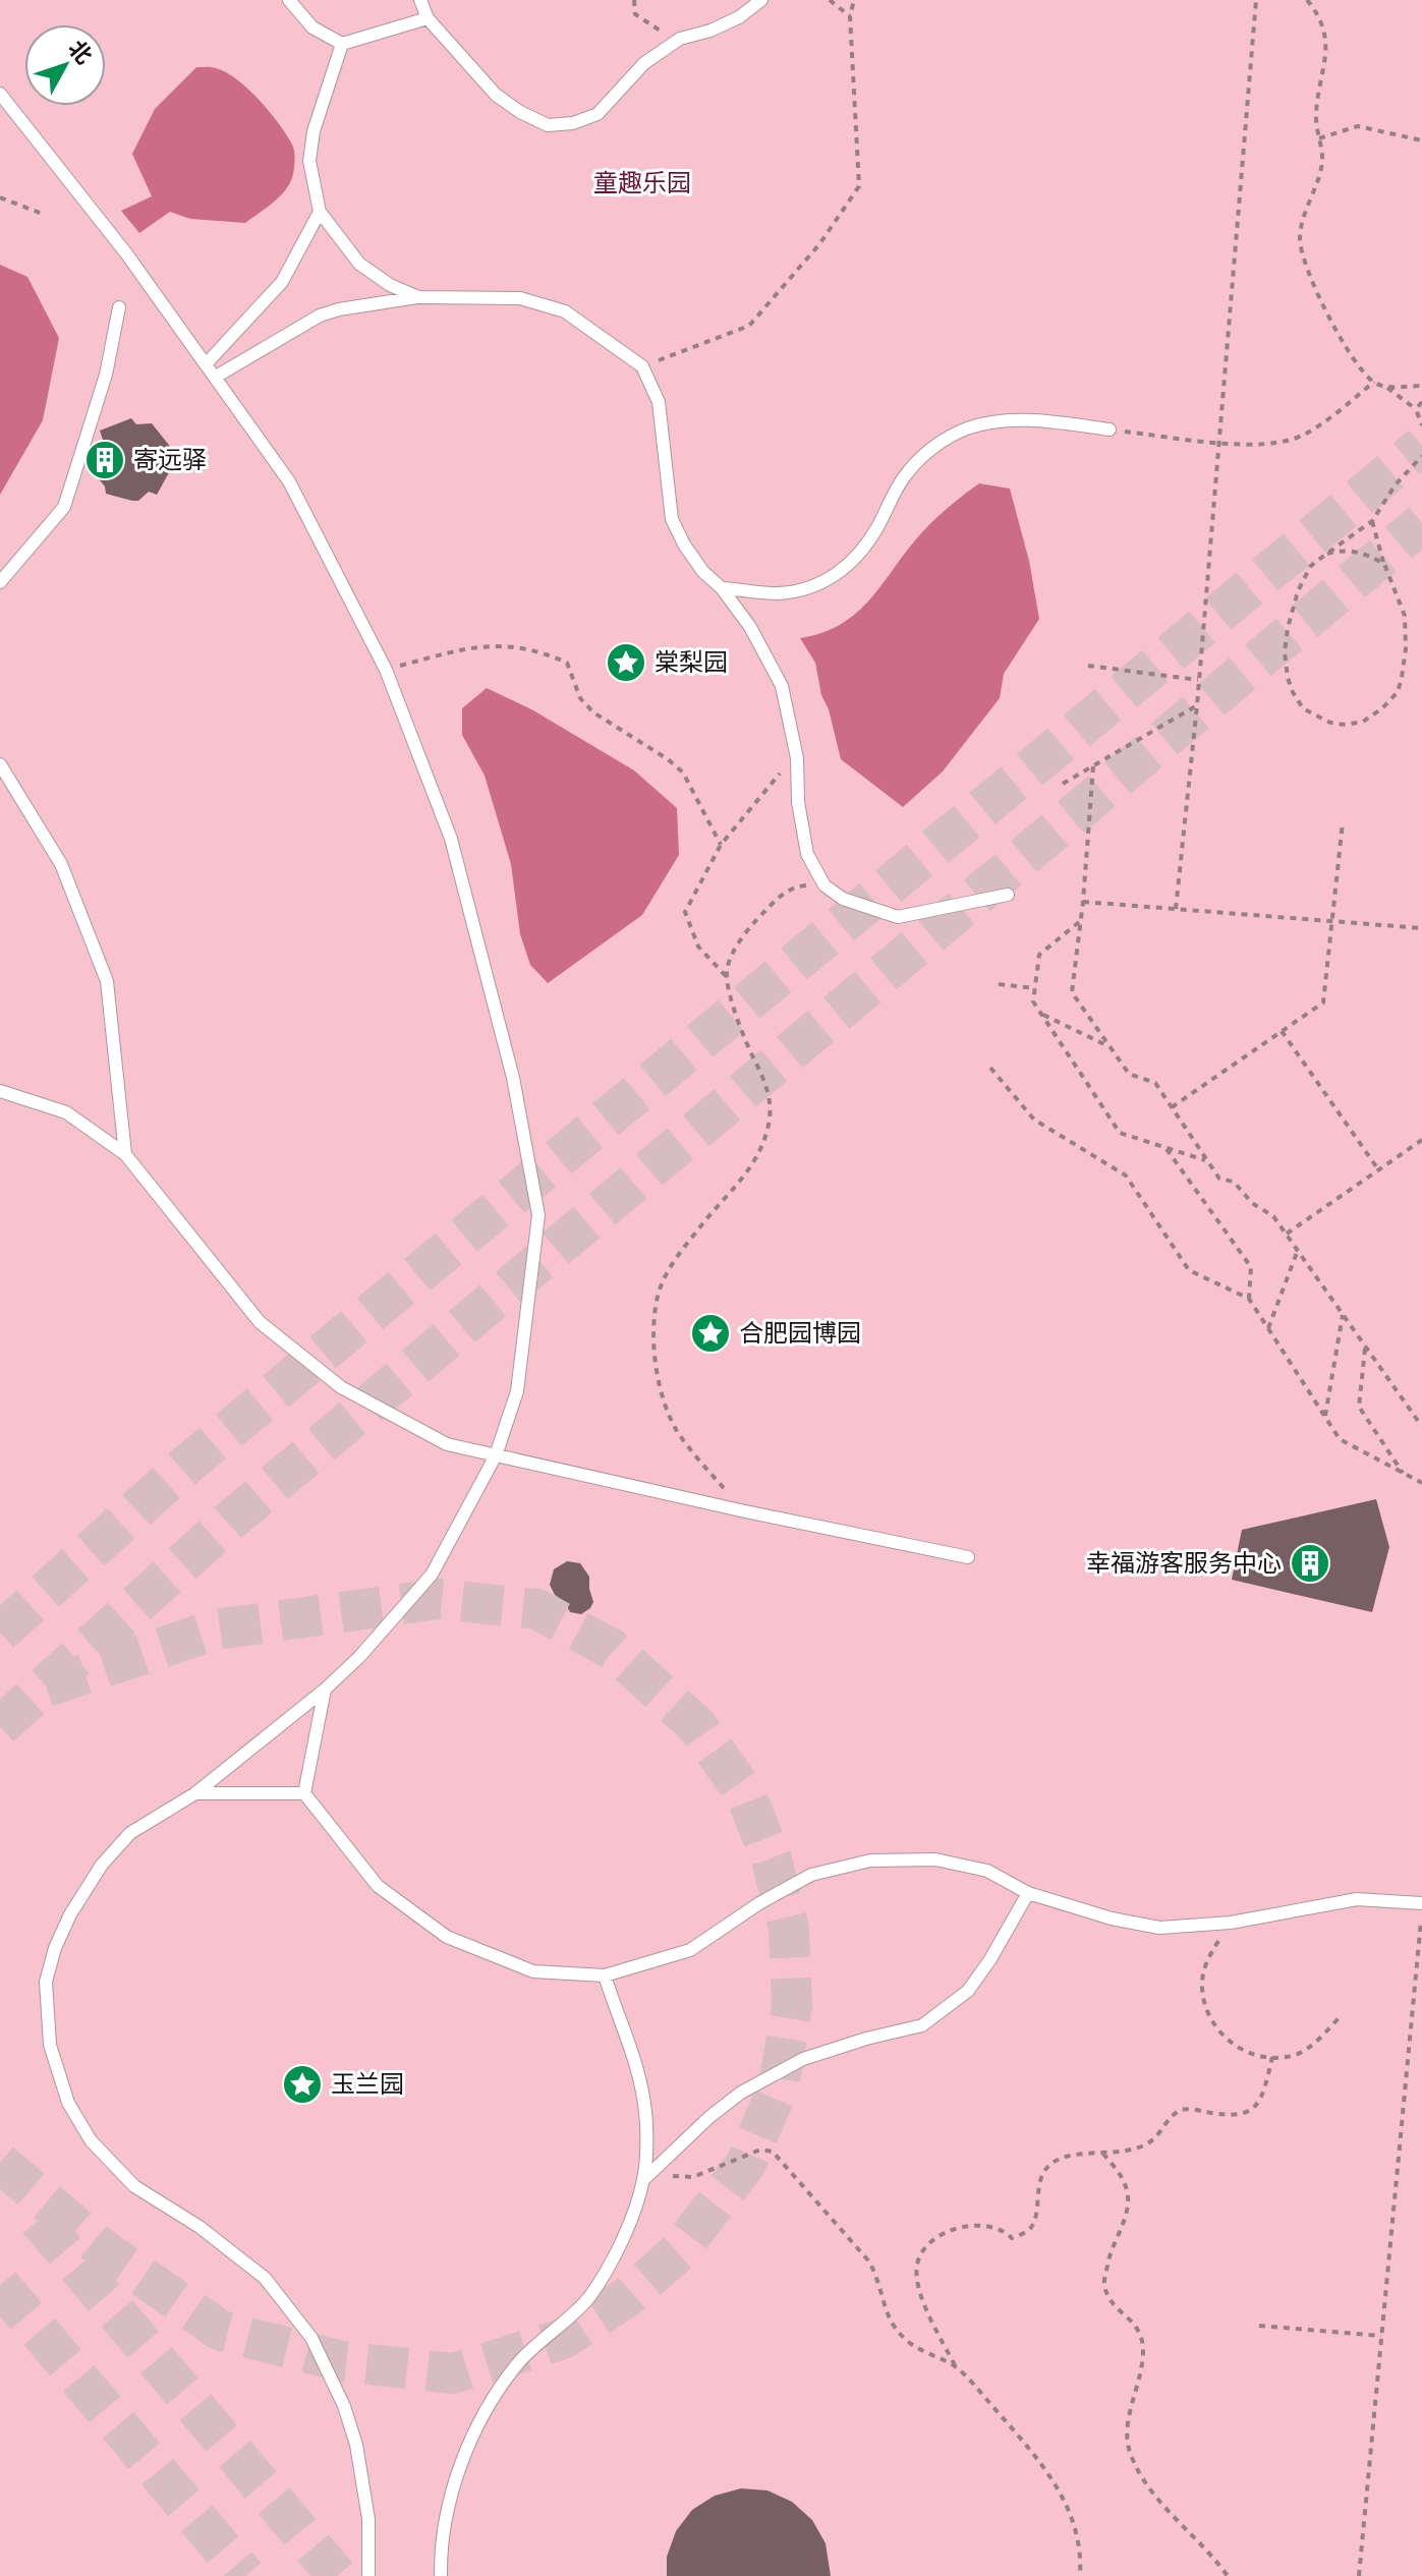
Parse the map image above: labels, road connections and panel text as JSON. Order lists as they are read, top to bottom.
{
  "parks": ["童趣乐园"],
  "places": {
    "building": ["寄远驿", "幸福游客服务中心"],
    "place": ["棠梨园", "合肥园博园", "玉兰园"]
  },
  "north": "top right"
}
